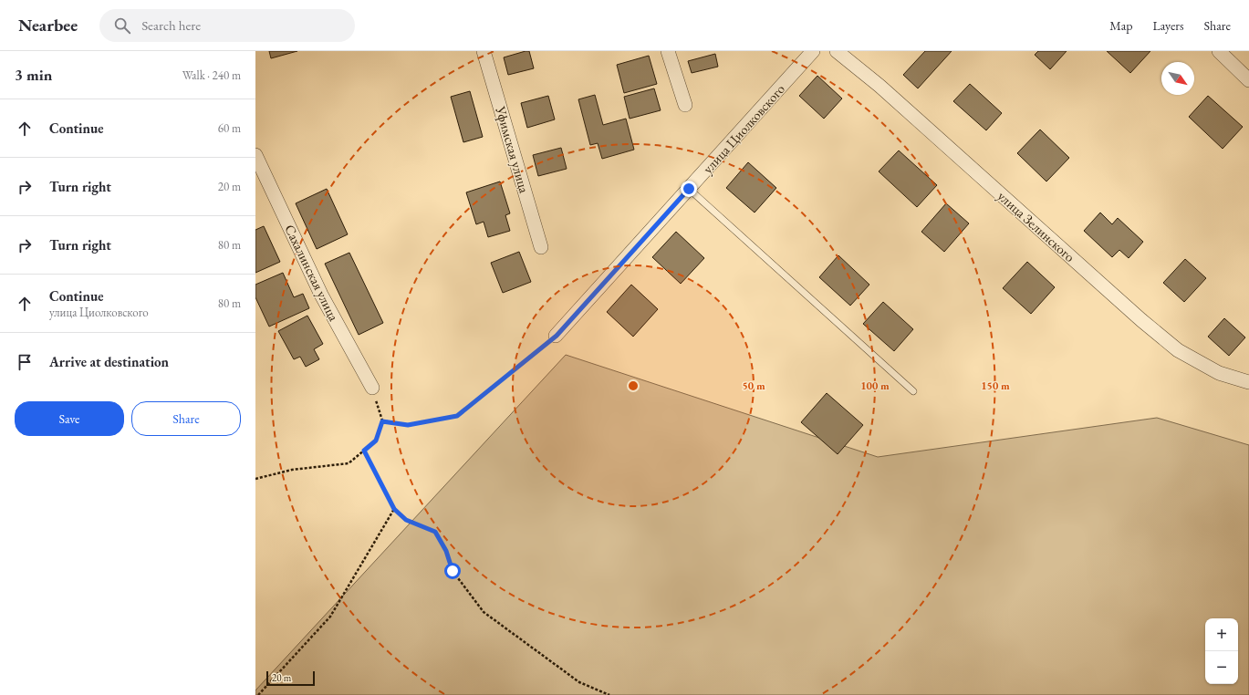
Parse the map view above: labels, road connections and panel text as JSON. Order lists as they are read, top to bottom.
{
  "streets": {
    "street": [
      "улица Циолковского",
      "Уфимская улица",
      "улица Зелинского",
      "Сахалинская улица"
    ]
  },
  "scale_bar": "20 m",
  "north": "bottom right",
  "page": {
    "header": "Nearbee",
    "search": "Search here",
    "nav": ["Map", "Layers", "Share"],
    "heading": ["3 min", "Walk · 240 m"],
    "list": [
      ["Continue", "60 m"],
      ["Turn right", "20 m"],
      ["Turn right", "80 m"],
      ["Continue", "улица Циолковского", "80 m"],
      "Arrive at destination"
    ],
    "buttons": ["Save", "Share"],
    "map_buttons": ["+", "−"],
    "scale": "20 m"
  },
  "rings": ["50 m", "100 m", "150 m"]
}
